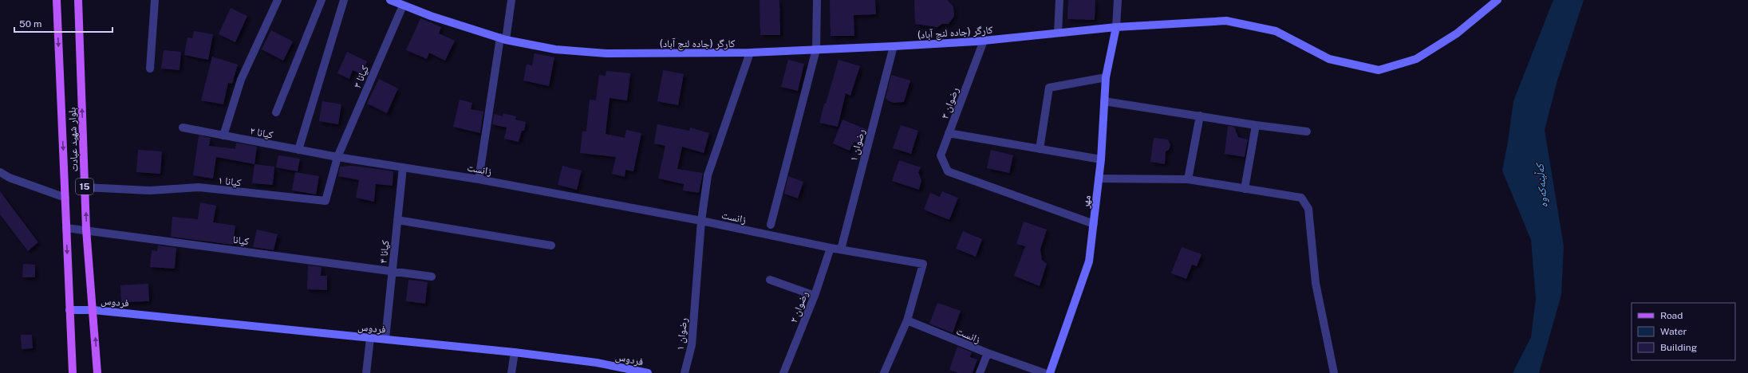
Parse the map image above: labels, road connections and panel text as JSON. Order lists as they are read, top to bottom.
{
  "streets": {
    "main road": ["بلوار شهید عبادت", "15"],
    "street": [
      "کارگر (جاده لنج آباد)",
      "کیانا ۳",
      "رضوان ۳",
      "کیانا ۲",
      "رضوان ۱",
      "زانست",
      "کیانا ۱",
      "مهر",
      "کیانا",
      "کیانا ۴",
      "فردوس",
      "رضوان ۲"
    ]
  },
  "crossings": [
    ["کارگر (جاده لنج آباد)", "کیانا ۳"],
    ["کارگر (جاده لنج آباد)", "رضوان ۳"],
    ["کارگر (جاده لنج آباد)", "رضوان ۱"],
    ["کارگر (جاده لنج آباد)", "مهر"],
    ["کیانا ۳", "کیانا ۲"],
    ["کیانا ۳", "زانست"],
    ["کیانا ۳", "کیانا ۱"],
    ["رضوان ۳", "مهر"],
    ["کیانا ۲", "زانست"],
    ["کیانا ۲", "کیانا ۱"],
    ["بلوار شهید عبادت", "کیانا ۱"],
    ["بلوار شهید عبادت", "کیانا"],
    ["بلوار شهید عبادت", "فردوس"],
    ["رضوان ۱", "زانست"],
    ["زانست", "کیانا ۱"],
    ["زانست", "کیانا ۴"],
    ["زانست", "رضوان ۲"],
    ["کیانا", "کیانا ۴"],
    ["کیانا ۴", "فردوس"]
  ],
  "water": ["کەڵینەکەوە"],
  "legend": ["Road", "Water", "Building"],
  "scale_bar": "50 m"
}
